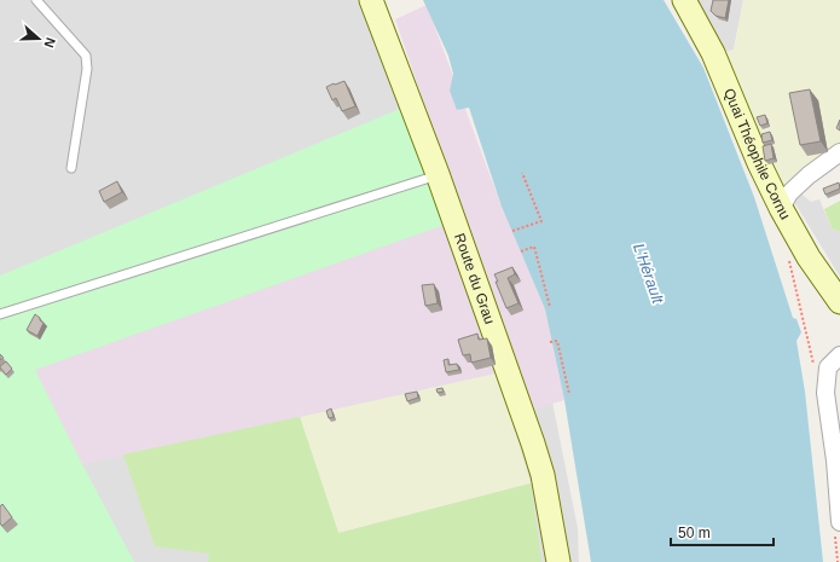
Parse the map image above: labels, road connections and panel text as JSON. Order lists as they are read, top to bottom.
{
  "streets": {
    "street": ["Quai Théophile Cornu", "Route du Grau"]
  },
  "water": ["L'Hérault"],
  "scale_bar": "50 m",
  "north": "right"
}
